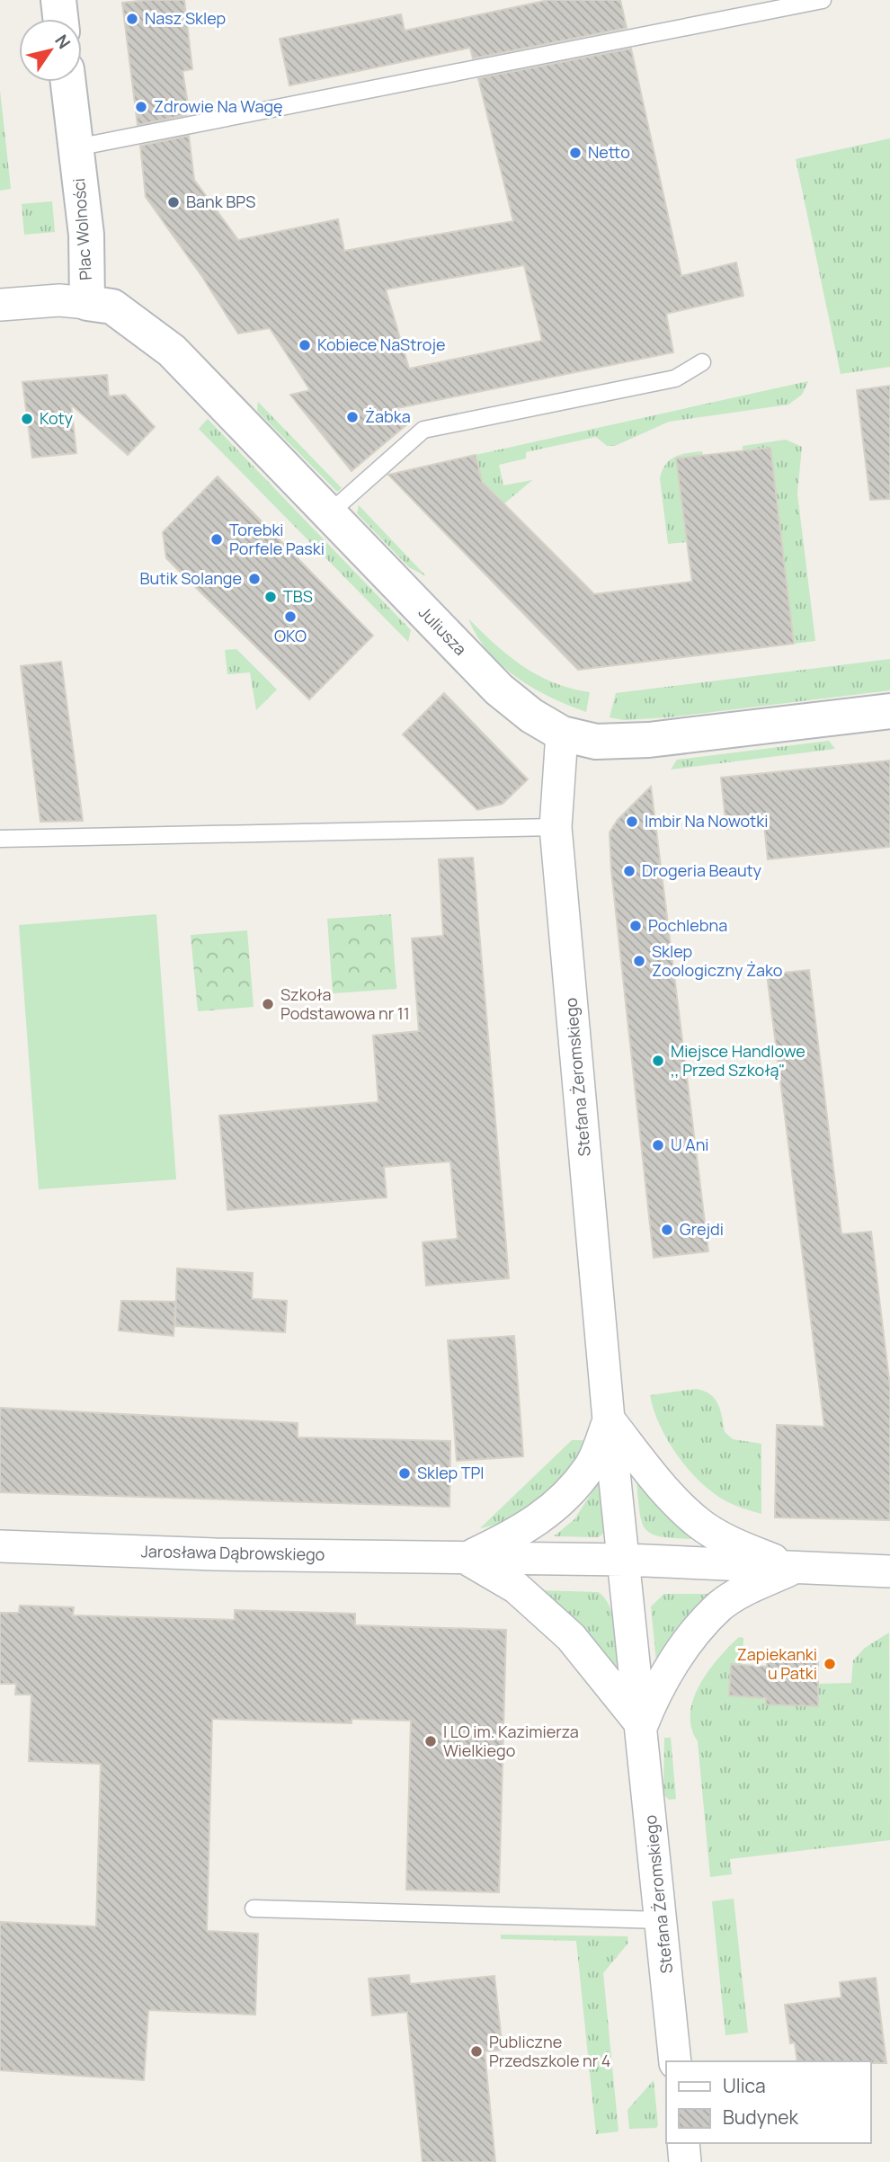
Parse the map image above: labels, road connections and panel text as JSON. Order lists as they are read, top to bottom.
{
  "streets": {
    "street": [
      "Plac Wolności",
      "Juliusza",
      "Stefana Żeromskiego",
      "Jarosława Dąbrowskiego"
    ]
  },
  "crossings": [
    ["Plac Wolności", "Juliusza"],
    ["Juliusza", "Stefana Żeromskiego"],
    ["Stefana Żeromskiego", "Jarosława Dąbrowskiego"]
  ],
  "places": [
    "Nasz Sklep",
    "Zdrowie Na Wagę",
    "Netto",
    "Bank BPS",
    "Kobiece NaStroje",
    "Żabka",
    "Koty",
    "Torebki Porfele Paski",
    "Butik Solange",
    "TBS",
    "OKO",
    "Imbir Na Nowotki",
    "Drogeria Beauty",
    "Pochlebna",
    "Sklep Zoologiczny Żako",
    "Szkoła Podstawowa nr 11",
    "Miejsce Handlowe ,, Przed Szkołą\"",
    "U Ani",
    "Grejdi",
    "Sklep TPI",
    "Zapiekanki u Patki",
    "I LO im. Kazimierza Wielkiego",
    "Publiczne Przedszkole nr 4"
  ],
  "legend": ["Ulica", "Budynek"],
  "north": "top right"
}
